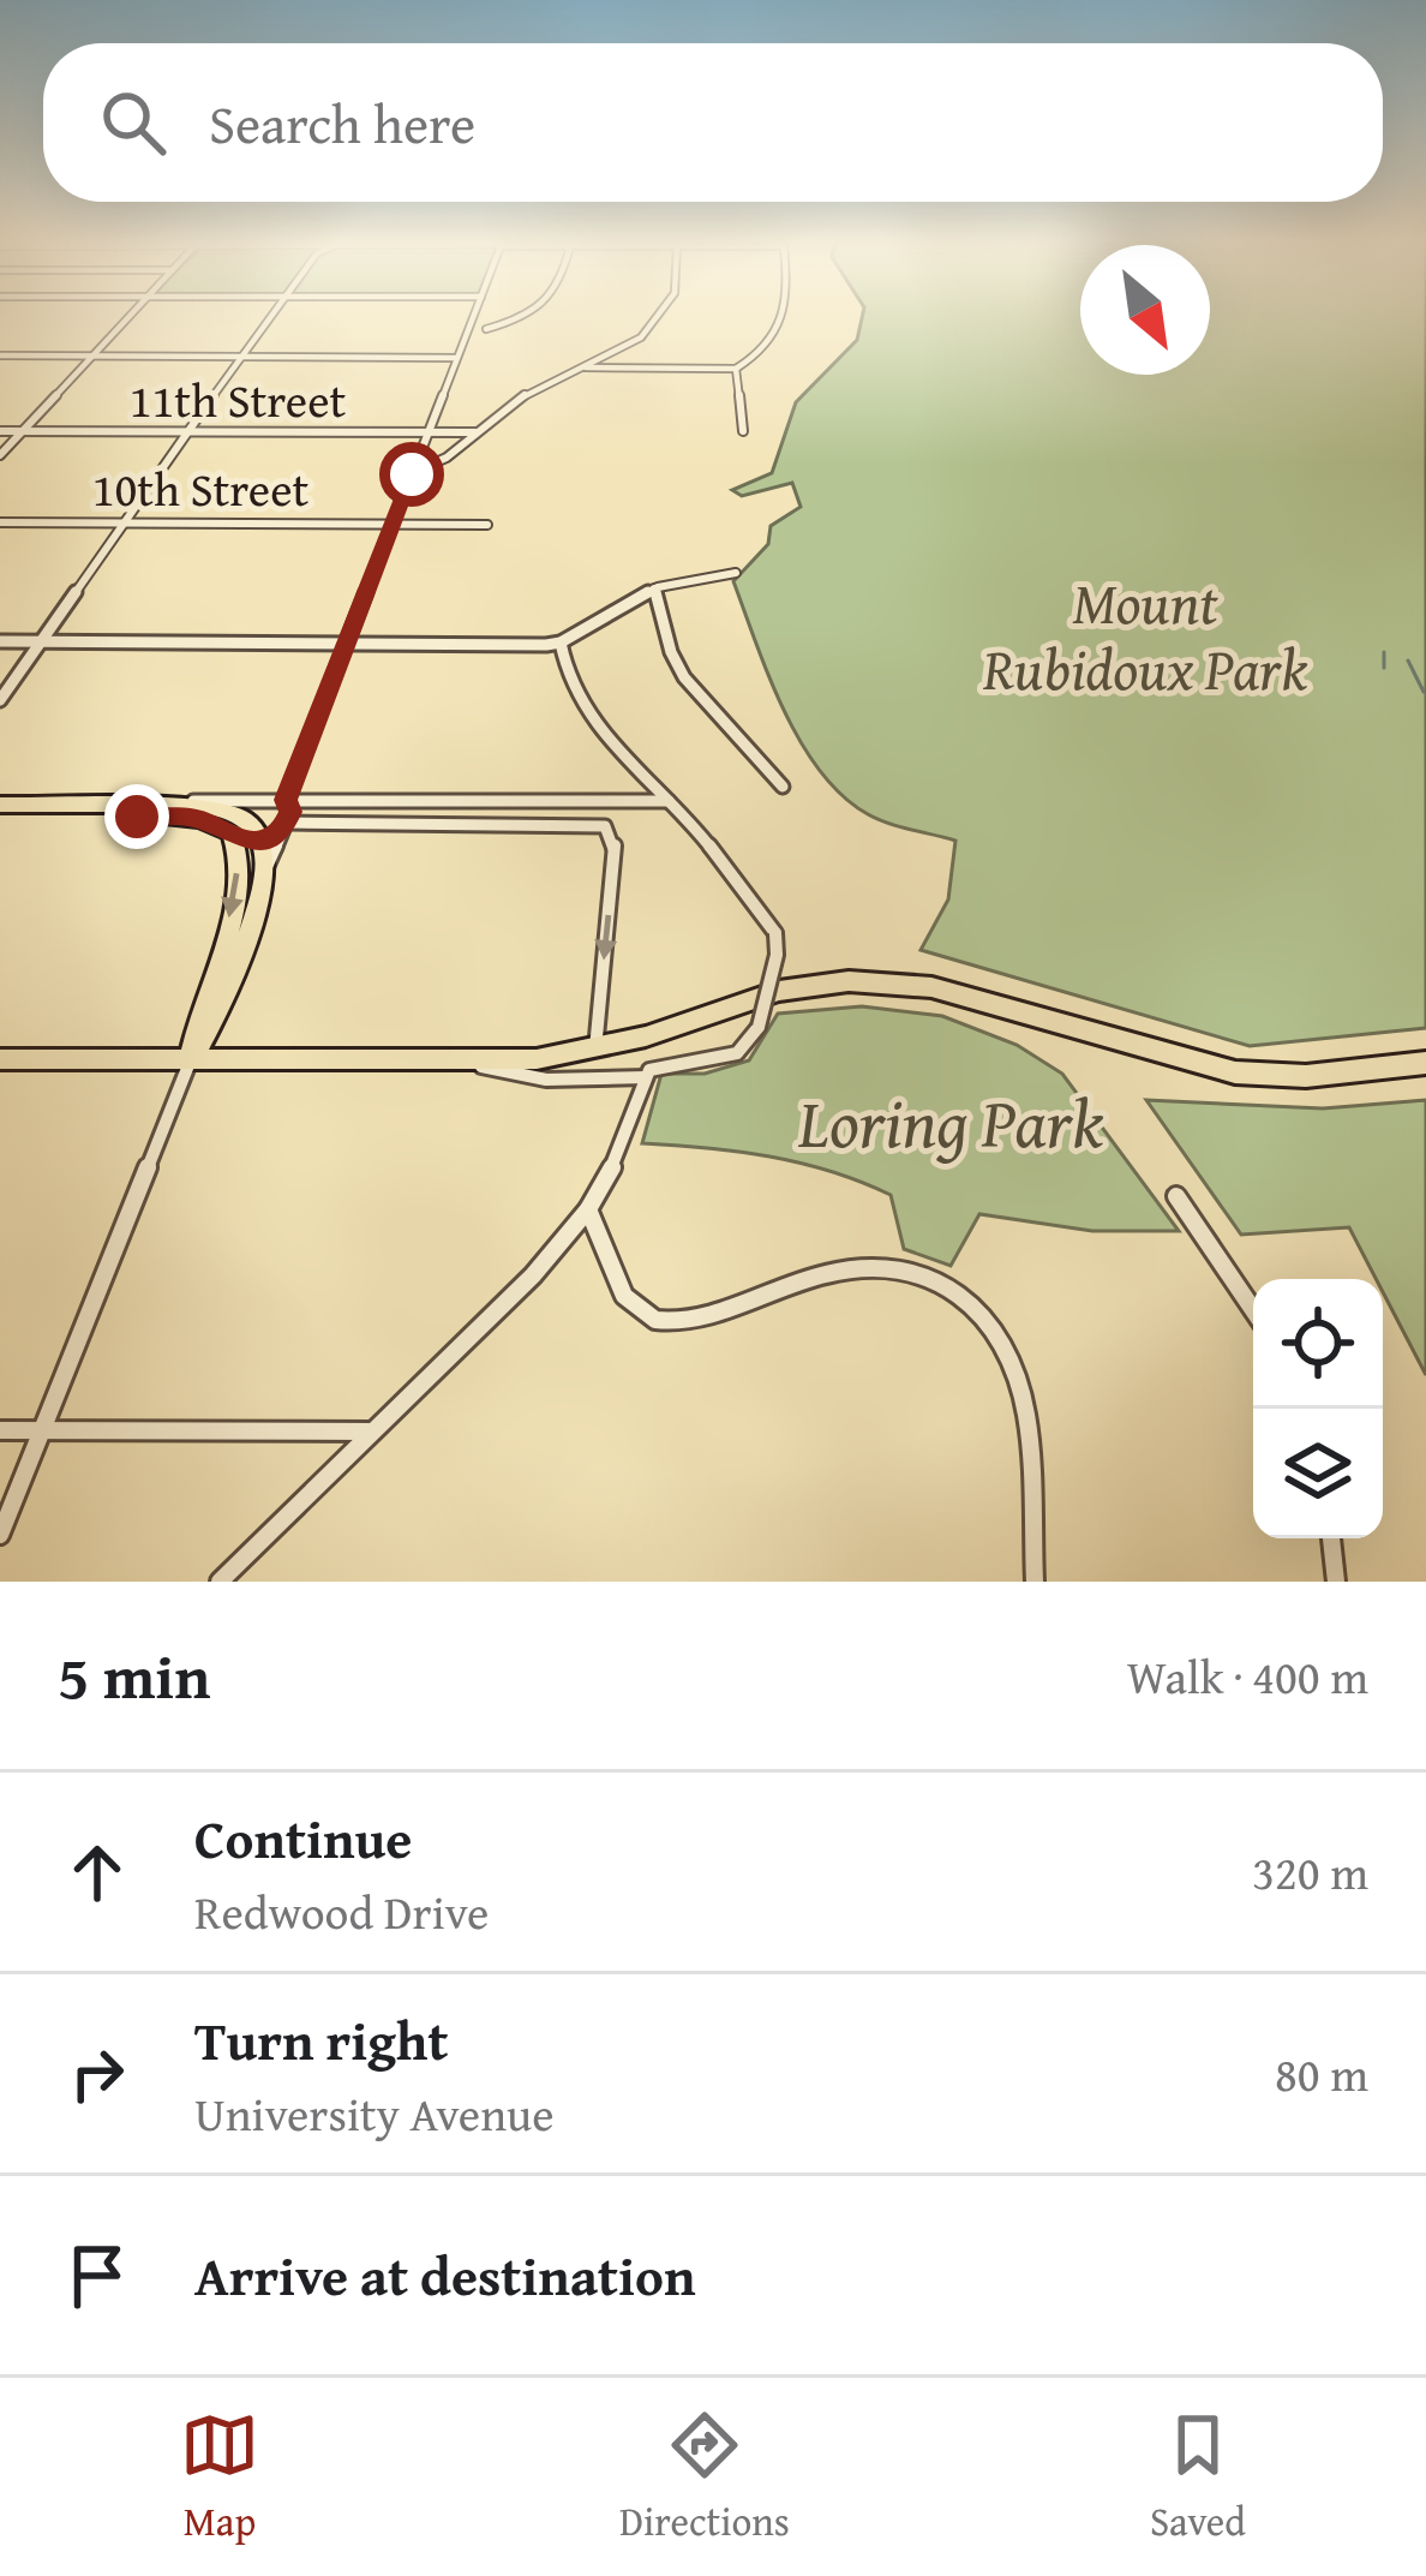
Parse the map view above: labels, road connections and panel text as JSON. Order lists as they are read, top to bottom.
{
  "streets": {
    "street": ["11th Street", "10th Street"]
  },
  "parks": ["Mount Rubidoux Park", "Loring Park"],
  "north": "bottom right",
  "page": {
    "search": "Search here",
    "heading": ["5 min", "Walk · 400 m"],
    "list": [
      ["Continue", "Redwood Drive", "320 m"],
      ["Turn right", "University Avenue", "80 m"],
      "Arrive at destination"
    ],
    "nav": ["Map", "Directions", "Saved"]
  }
}
